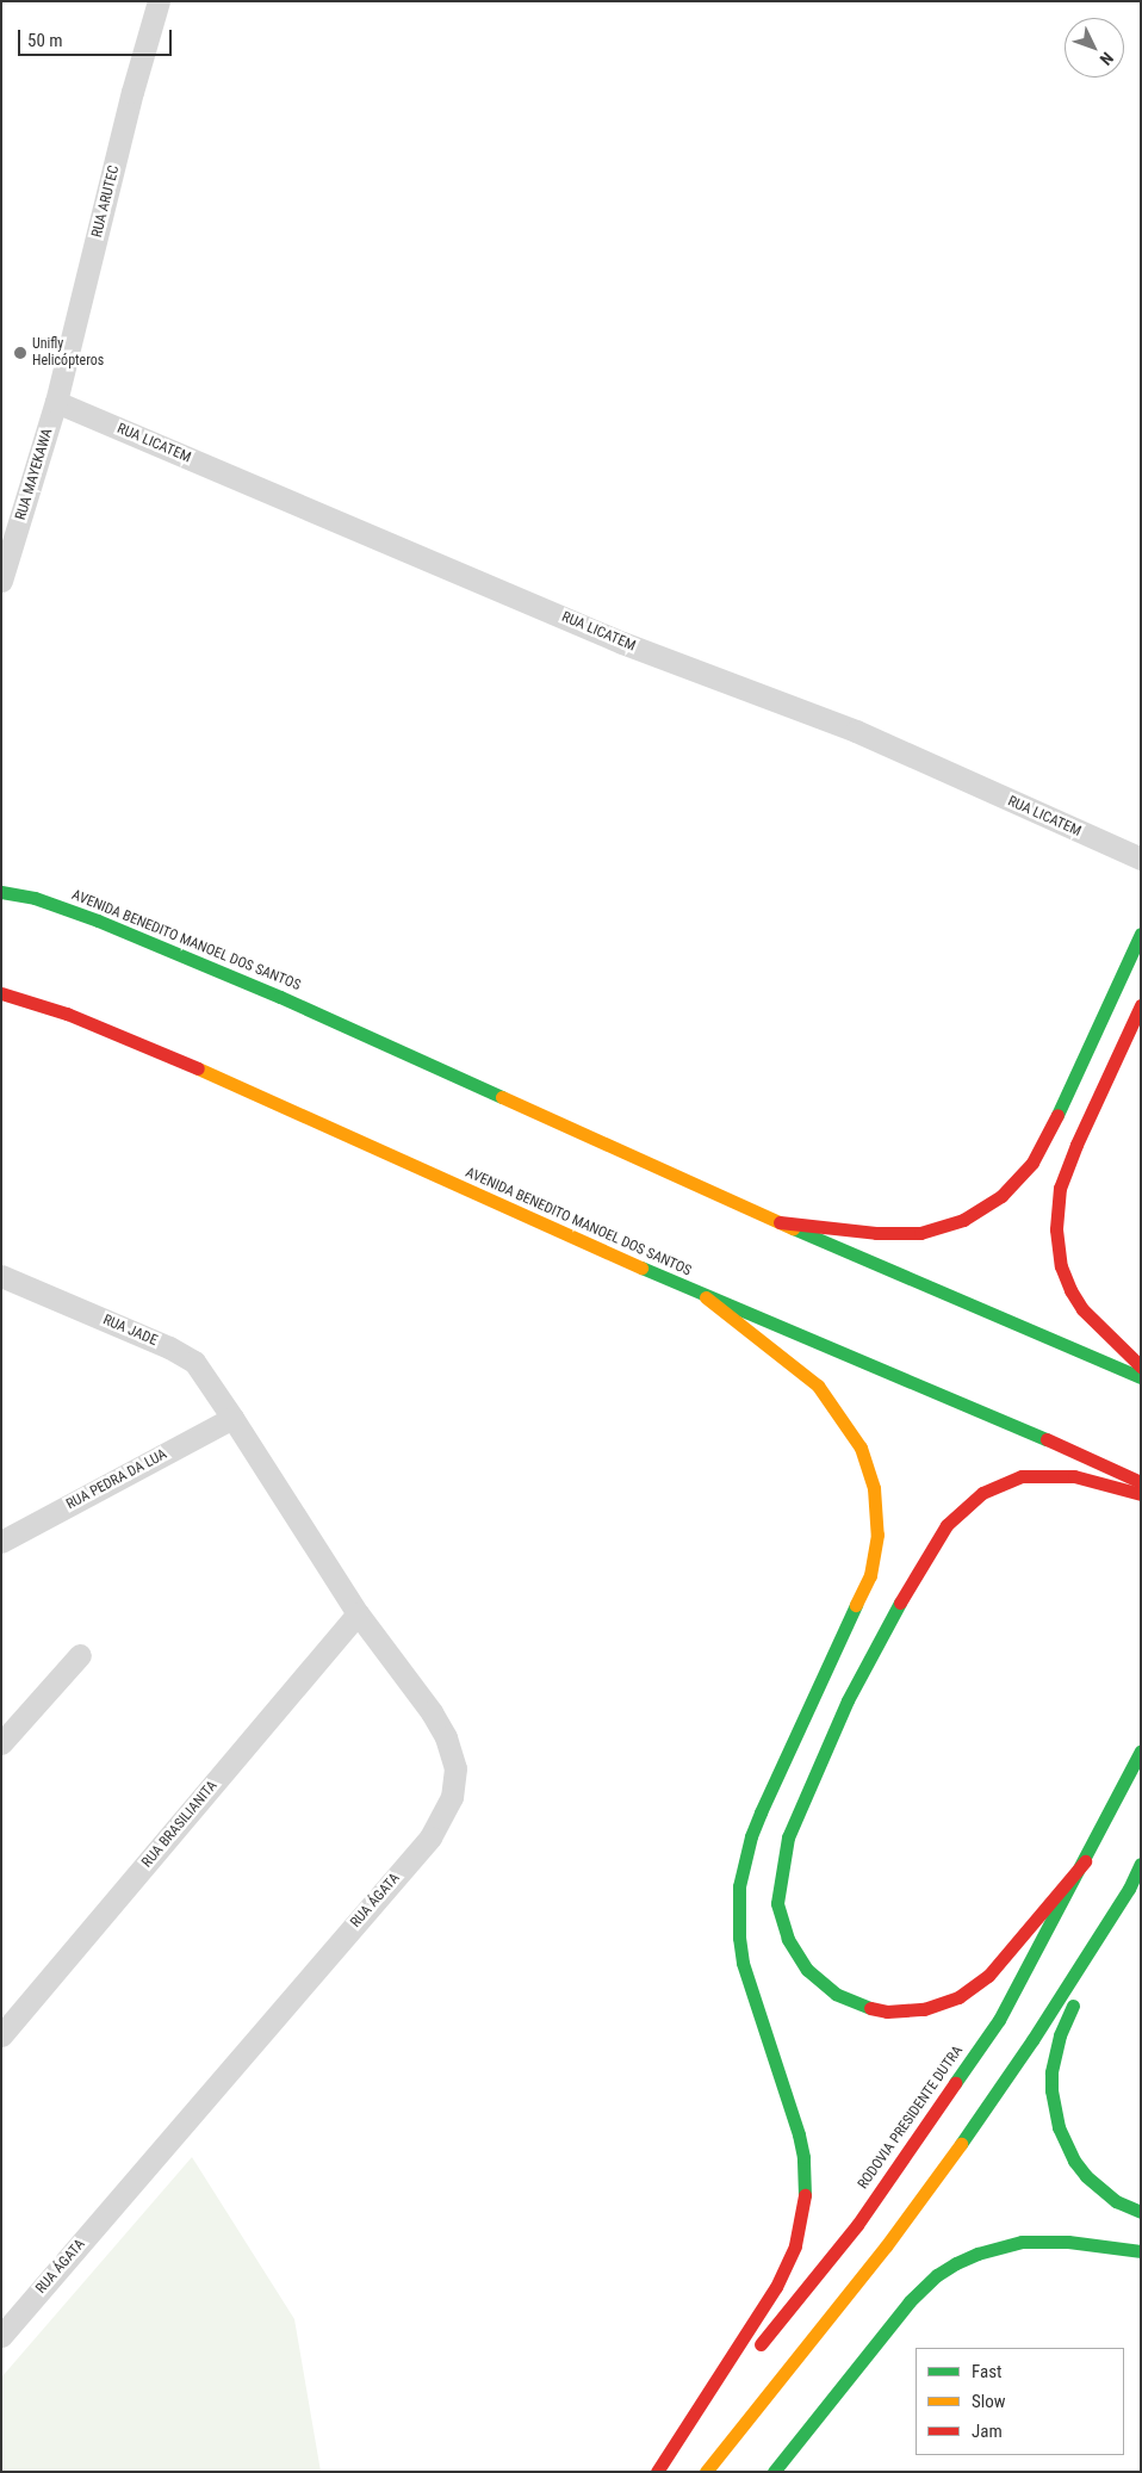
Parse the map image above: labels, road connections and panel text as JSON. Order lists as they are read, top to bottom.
{
  "streets": {
    "main road": ["AVENIDA BENEDITO MANOEL DOS SANTOS", "RODOVIA PRESIDENTE DUTRA"],
    "street": [
      "RUA ARUTEC",
      "RUA LICATEM",
      "RUA MAYEKAWA",
      "RUA JADE",
      "RUA PEDRA DA LUA",
      "RUA BRASILIANITA",
      "RUA ÁGATA"
    ]
  },
  "crossings": [
    ["RUA ARUTEC", "RUA LICATEM"],
    ["RUA ARUTEC", "RUA MAYEKAWA"],
    ["RUA LICATEM", "RUA MAYEKAWA"],
    ["RUA JADE", "RUA PEDRA DA LUA"],
    ["RUA JADE", "RUA ÁGATA"],
    ["RUA PEDRA DA LUA", "RUA ÁGATA"],
    ["RUA BRASILIANITA", "RUA ÁGATA"]
  ],
  "places": ["Unifly Helicópteros"],
  "legend": ["Fast", "Slow", "Jam"],
  "scale_bar": "50 m",
  "north": "bottom right"
}
